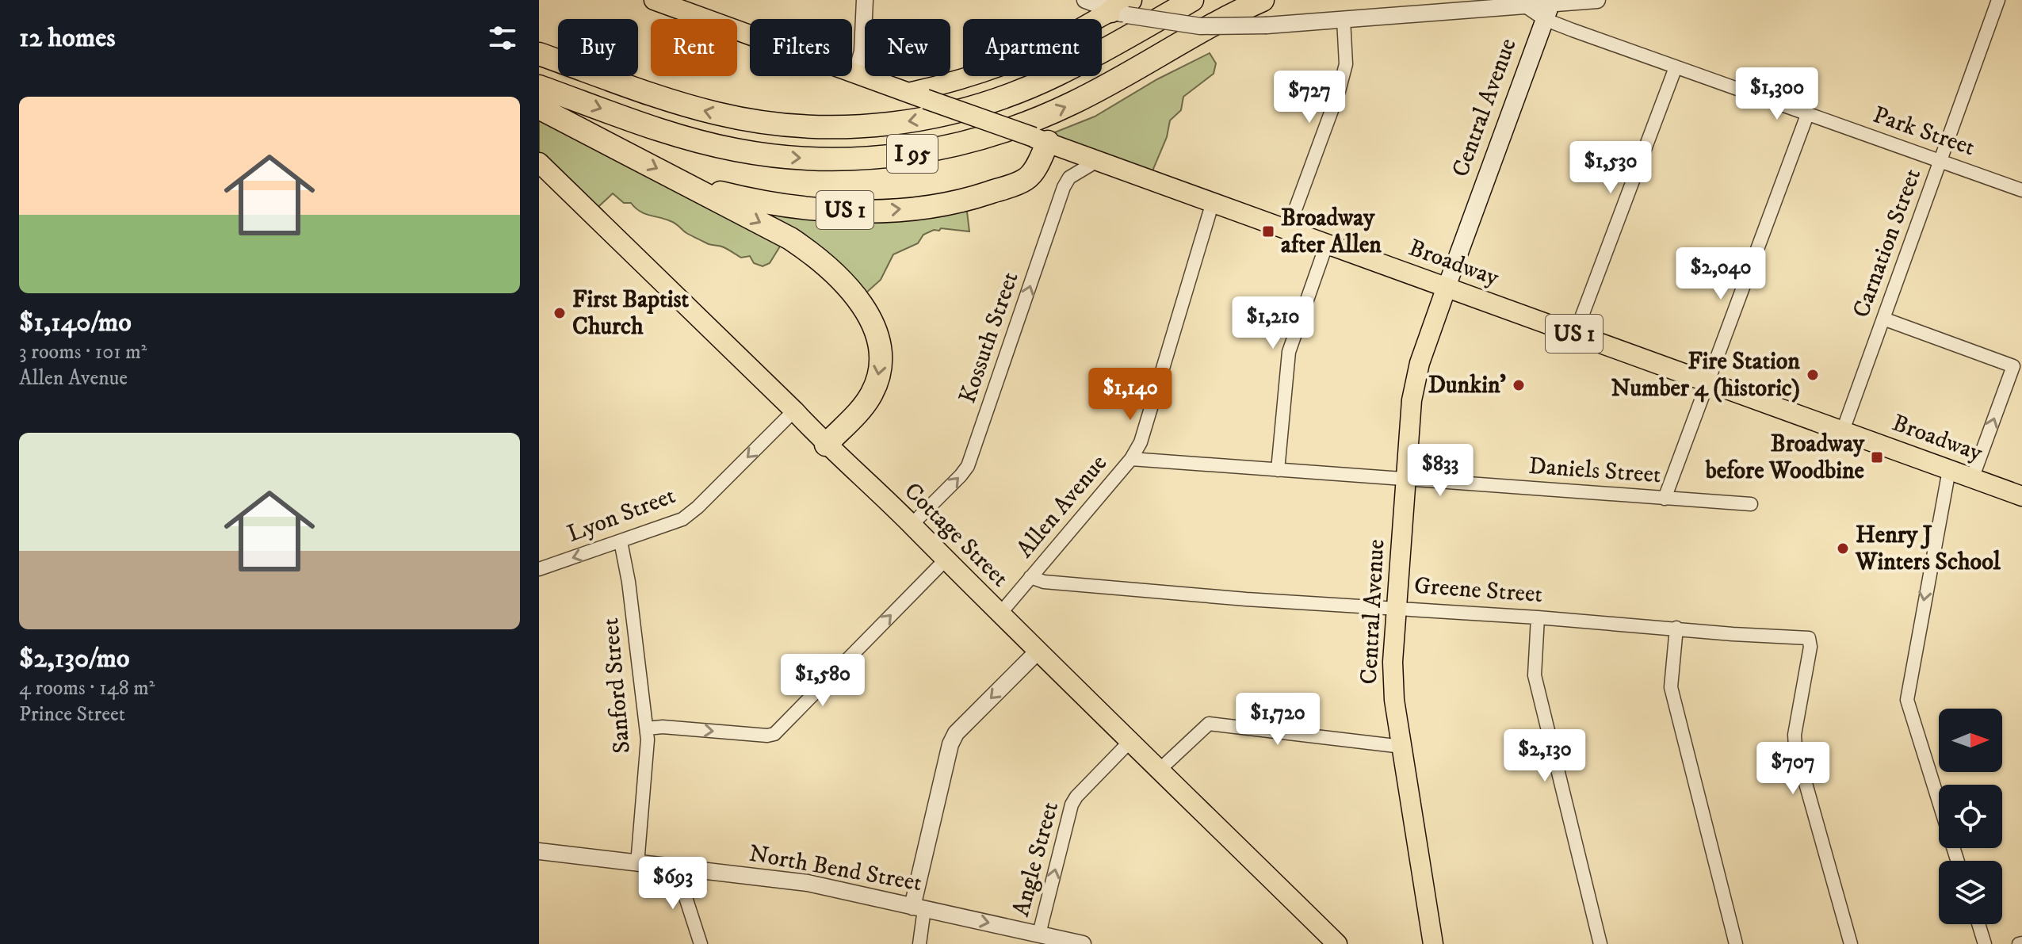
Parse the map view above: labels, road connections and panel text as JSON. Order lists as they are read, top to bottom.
{
  "streets": {
    "highway": ["I 95", "US 1"],
    "main road": ["Central Avenue", "Broadway", "Cottage Street"],
    "street": [
      "Park Street",
      "Carnation Street",
      "Kossuth Street",
      "Daniels Street",
      "Allen Avenue",
      "Lyon Street",
      "Greene Street",
      "Sanford Street",
      "Angle Street",
      "North Bend Street"
    ]
  },
  "crossings": [
    ["Central Avenue", "Park Street"],
    ["Central Avenue", "Broadway"],
    ["Central Avenue", "Daniels Street"],
    ["Central Avenue", "Greene Street"],
    ["Park Street", "Carnation Street"],
    ["US 1", "Broadway"],
    ["Carnation Street", "Broadway"],
    ["Broadway", "Kossuth Street"],
    ["Broadway", "Allen Avenue"],
    ["Kossuth Street", "Cottage Street"],
    ["Daniels Street", "Allen Avenue"],
    ["Allen Avenue", "Cottage Street"],
    ["Allen Avenue", "Greene Street"],
    ["Lyon Street", "Cottage Street"],
    ["Lyon Street", "Sanford Street"],
    ["Cottage Street", "Angle Street"],
    ["Sanford Street", "North Bend Street"],
    ["Angle Street", "North Bend Street"]
  ],
  "one_way": ["Kossuth Street", "Lyon Street", "Angle Street"],
  "places": {
    "transit": ["Broadway after Allen", "Broadway before Woodbine"],
    "other": [
      "First Baptist Church",
      "Fire Station Number 4 (historic)",
      "Dunkin'",
      "Henry J Winters School"
    ]
  },
  "north": "right",
  "page": {
    "heading": "12 homes",
    "chip": [
      "Buy",
      "Rent",
      "Filters",
      "New",
      "Apartment"
    ],
    "price": [
      "$1,300",
      "$727",
      "$1,530",
      "$2,040",
      "$1,210",
      "$1,140",
      "$833",
      "$1,580",
      "$1,720",
      "$2,130",
      "$707",
      "$693"
    ],
    "list": [
      {
        "name": "$1,140/mo",
        "note": "3 rooms · 101 m² · Allen Avenue"
      },
      {
        "name": "$2,130/mo",
        "note": "4 rooms · 148 m² · Prince Street"
      }
    ]
  }
}
